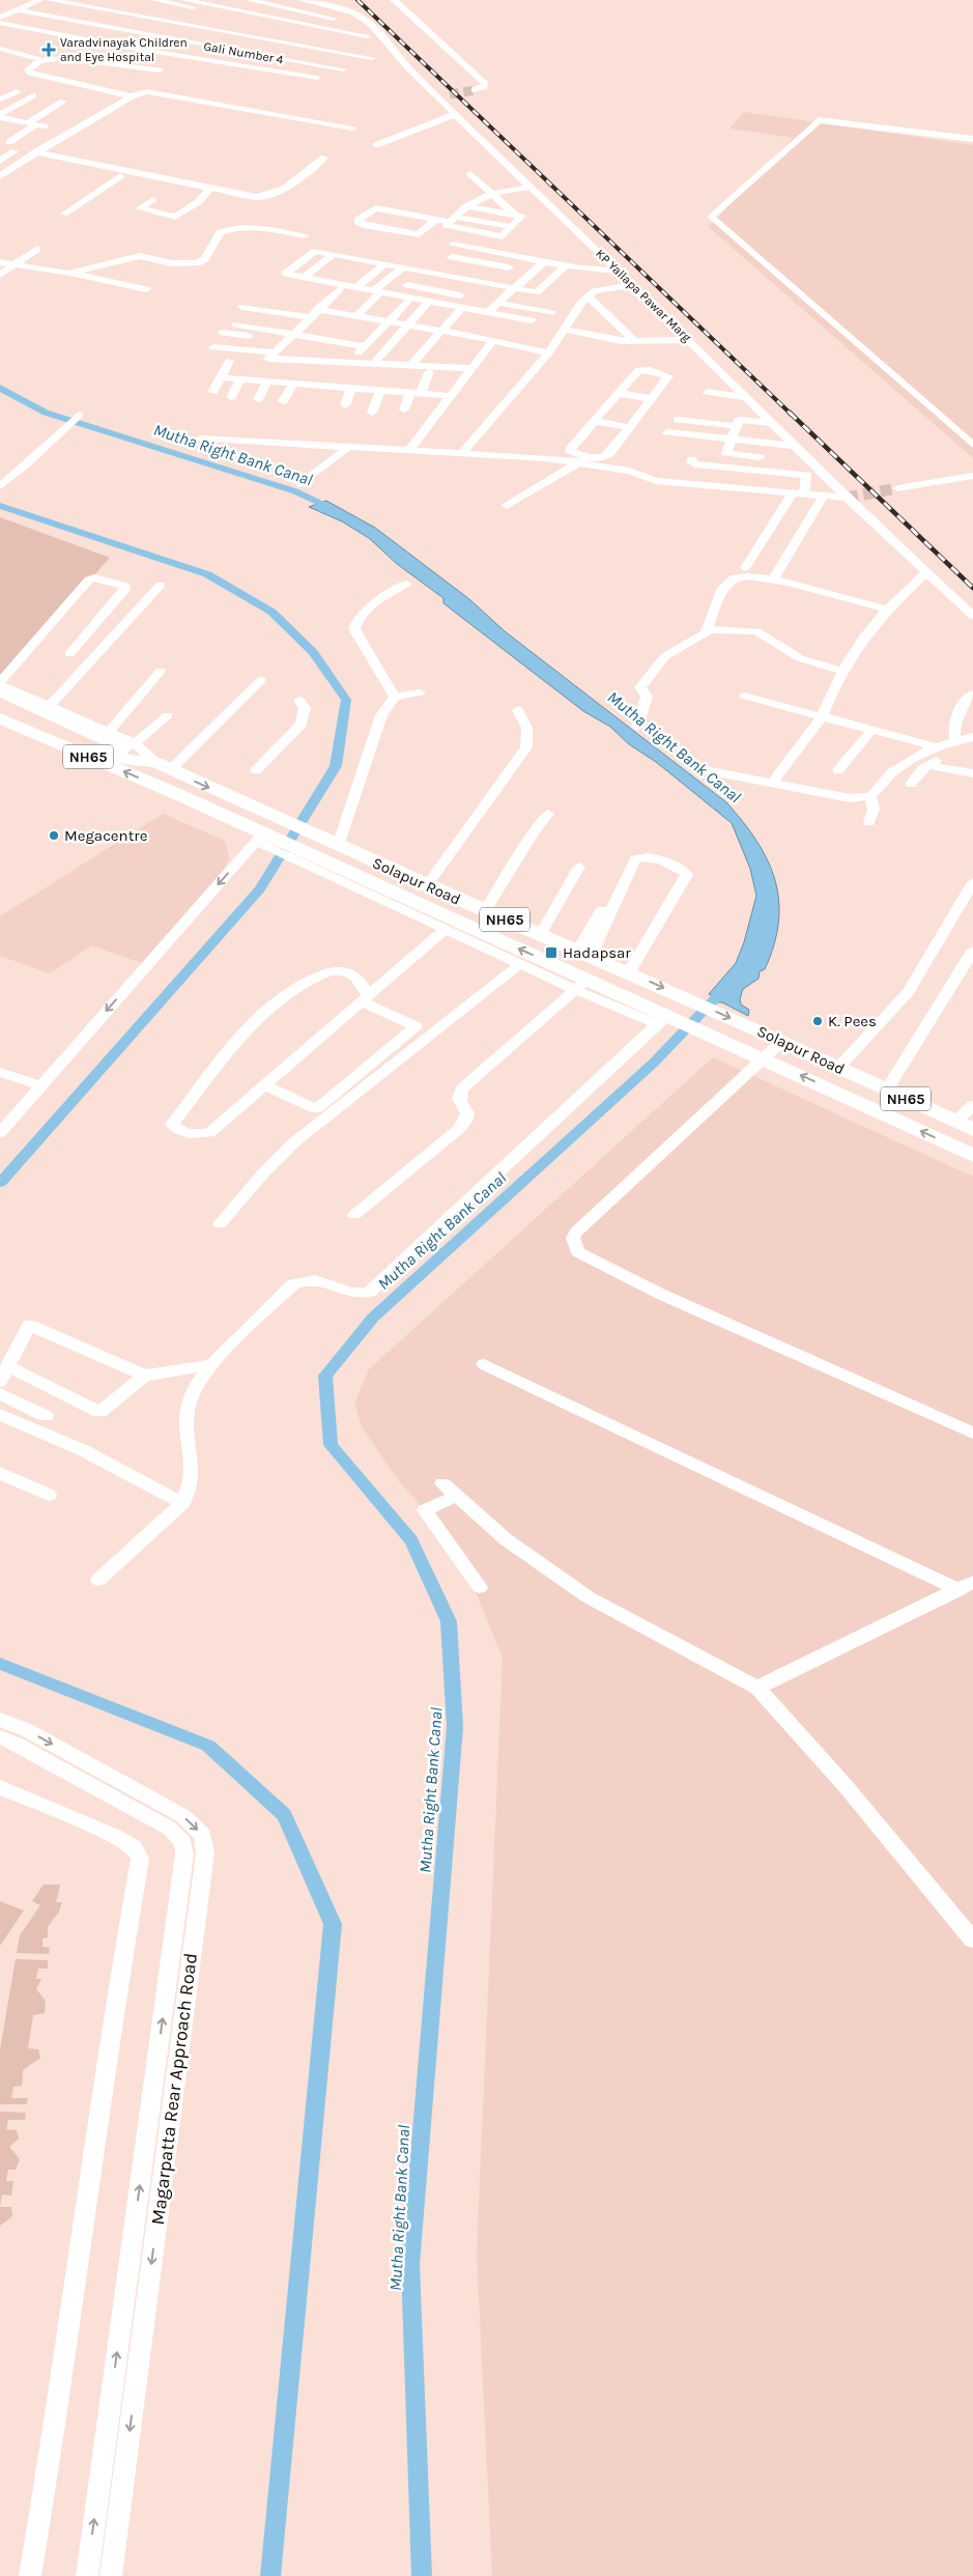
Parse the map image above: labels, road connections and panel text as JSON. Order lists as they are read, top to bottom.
{
  "streets": {
    "highway": ["NH65", "Solapur Road"],
    "street": ["Gali Number 4", "KP Yallapa Pawar Marg", "Magarpatta Rear Approach Road"]
  },
  "water": ["Mutha Right Bank Canal"],
  "places": {
    "health": ["Varadvinayak Children and Eye Hospital"],
    "other": ["Megacentre", "K. Pees"],
    "transit": ["Hadapsar"]
  }
}
